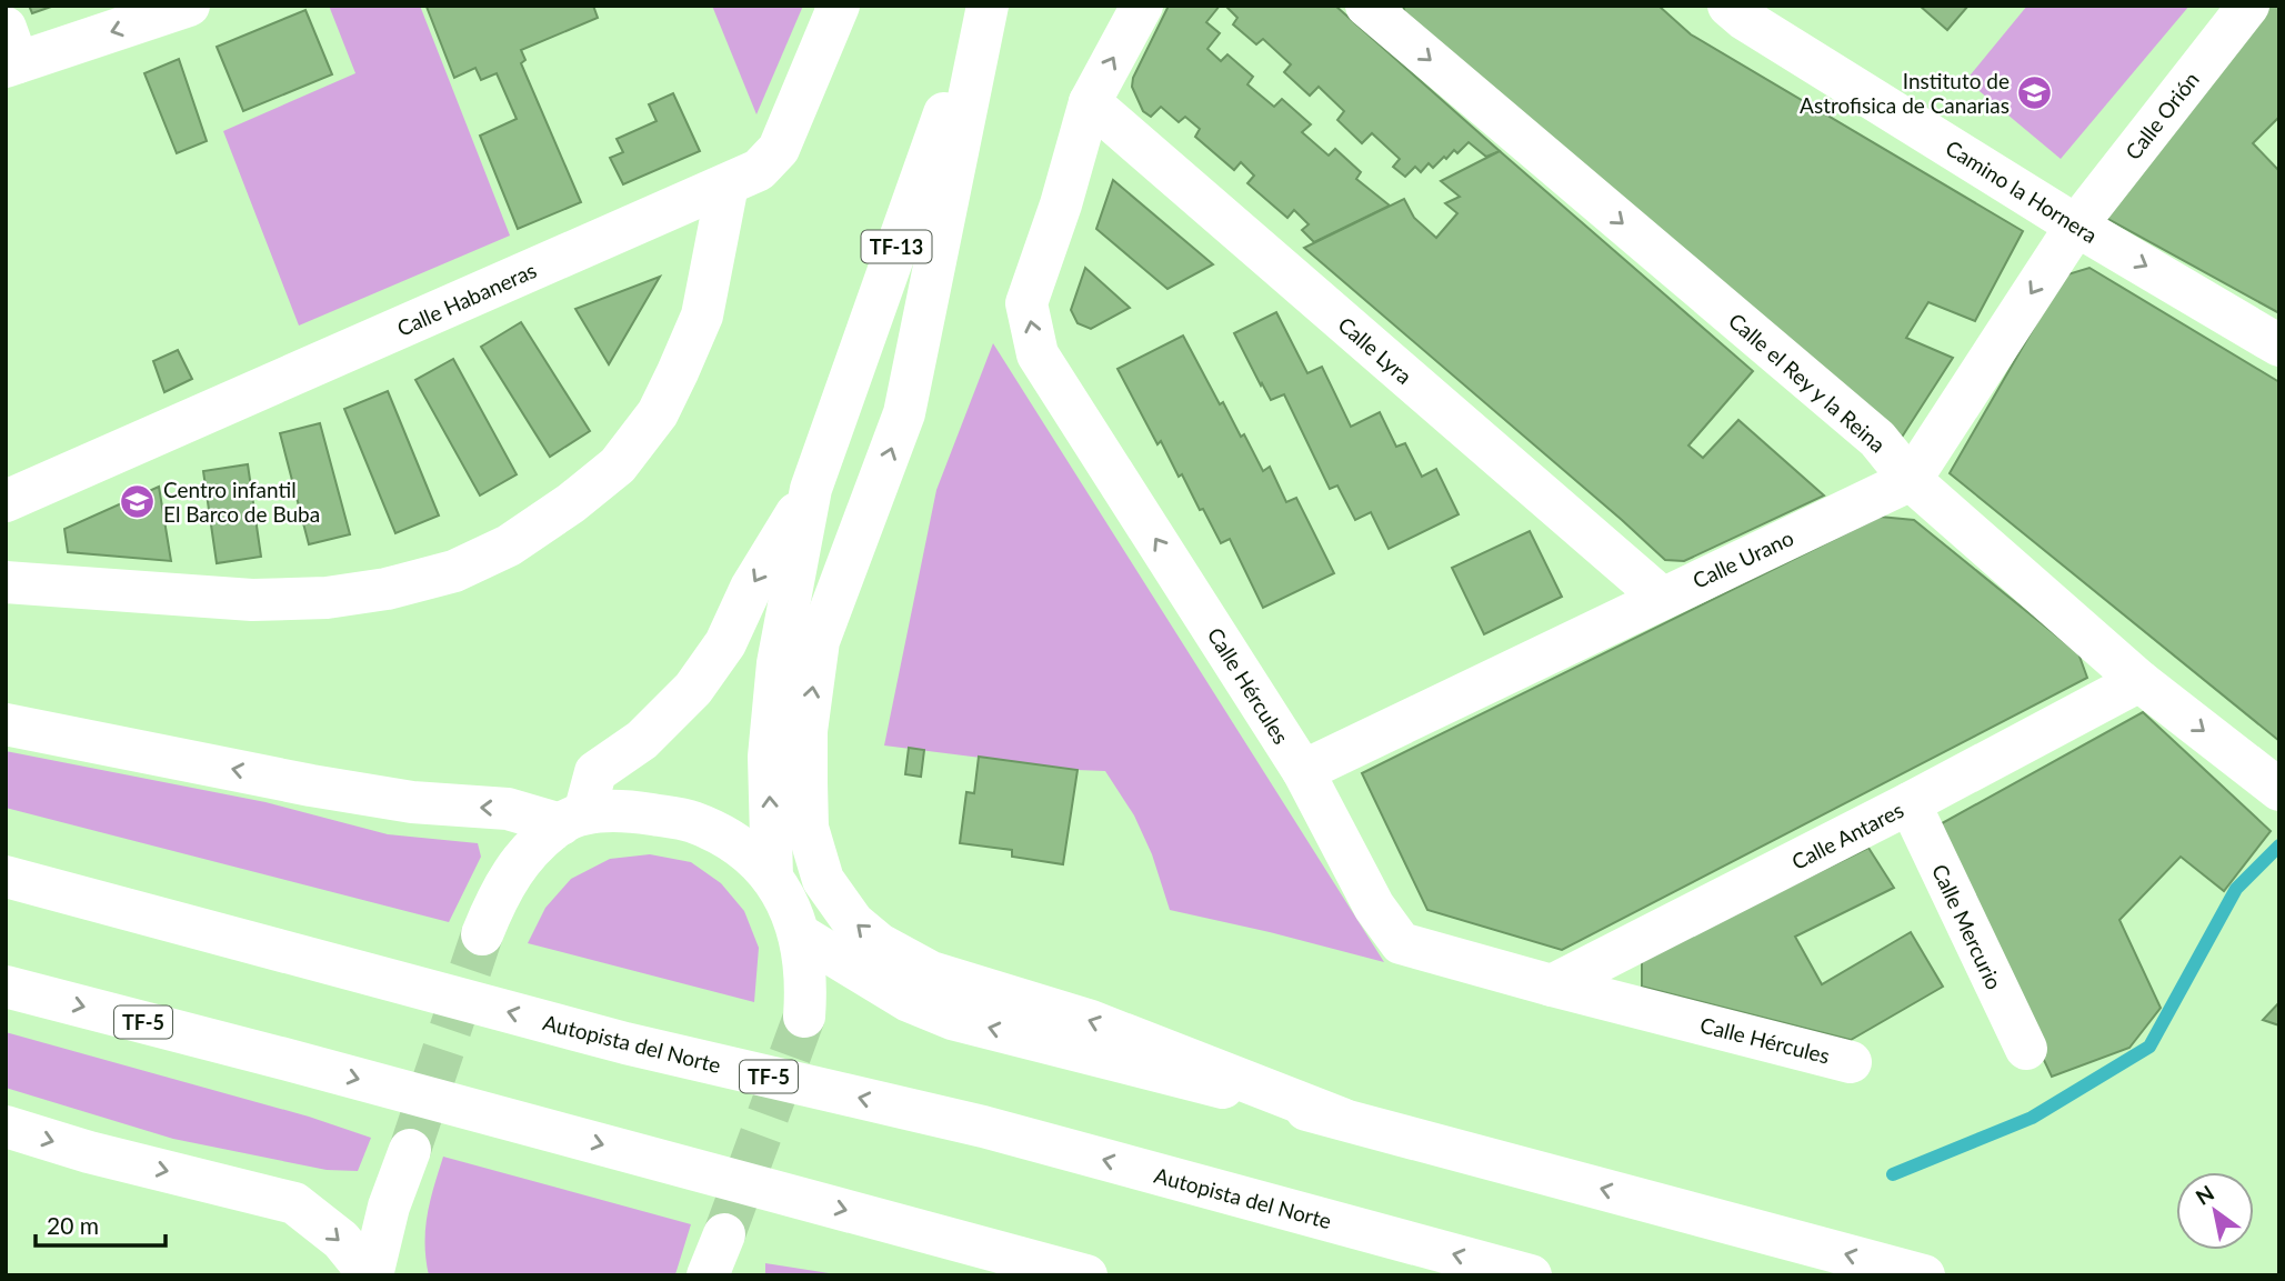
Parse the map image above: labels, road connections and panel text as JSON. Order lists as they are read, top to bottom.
{
  "streets": {
    "main road": [
      "Calle Orión",
      "Camino la Hornera",
      "TF-13",
      "Calle Habaneras",
      "Calle Lyra",
      "Calle el Rey y la Reina",
      "Calle Urano",
      "Calle Hércules",
      "Calle Antares",
      "Calle Mercurio",
      "TF-5",
      "Autopista del Norte"
    ]
  },
  "crossings": [
    ["Calle Orión", "Camino la Hornera"],
    ["Calle Lyra", "Calle Urano"],
    ["Calle Lyra", "Calle Hércules"],
    ["Calle el Rey y la Reina", "Calle Urano"],
    ["Calle el Rey y la Reina", "Calle Antares"],
    ["Calle Urano", "Calle Hércules"],
    ["Calle Hércules", "Calle Antares"],
    ["Calle Antares", "Calle Mercurio"]
  ],
  "one_way": ["Camino la Hornera", "Calle el Rey y la Reina", "Calle Hércules"],
  "places": {
    "school or university": ["Instituto de Astrofisica de Canarias", "Centro infantil El Barco de Buba"]
  },
  "scale_bar": "20 m",
  "north": "top left"
}
